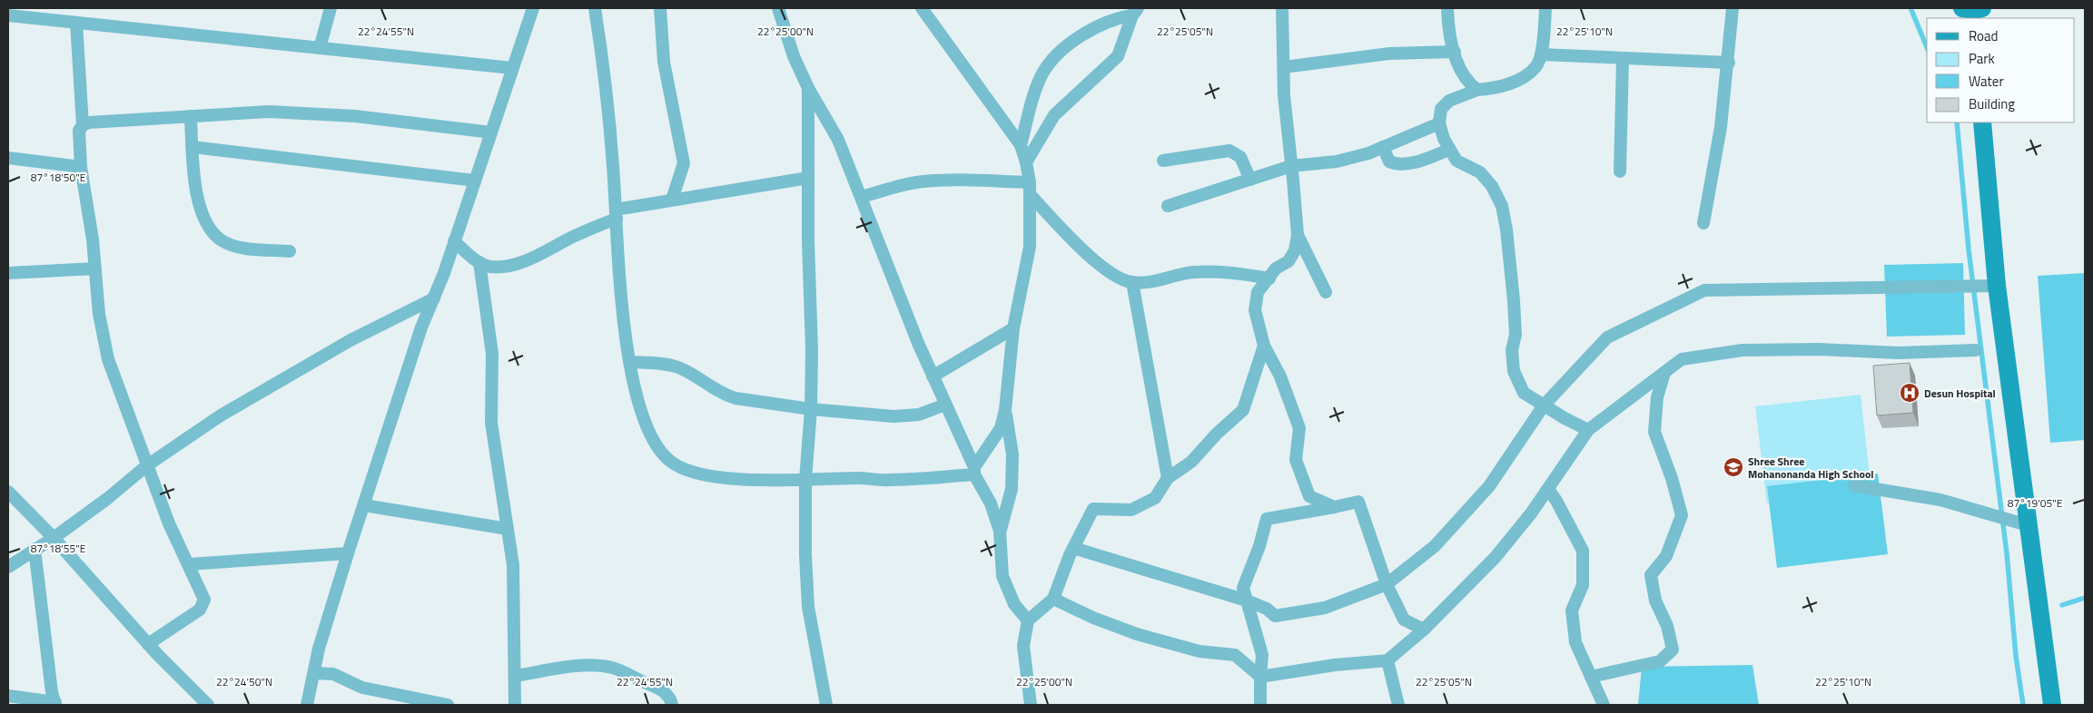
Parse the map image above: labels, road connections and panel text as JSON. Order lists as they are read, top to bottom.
{
  "places": {
    "hospital": ["Desun Hospital"],
    "school or university": ["Shree Shree Mohanonanda High School"]
  },
  "legend": [
    "Road",
    "Park",
    "Water",
    "Building"
  ],
  "coordinates": [
    "22°25'00\"N",
    "22°24'55\"N",
    "22°25'05\"N",
    "22°25'10\"N",
    "87°18'50\"E",
    "87°19'05\"E",
    "87°18'55\"E",
    "22°24'50\"N"
  ]
}
